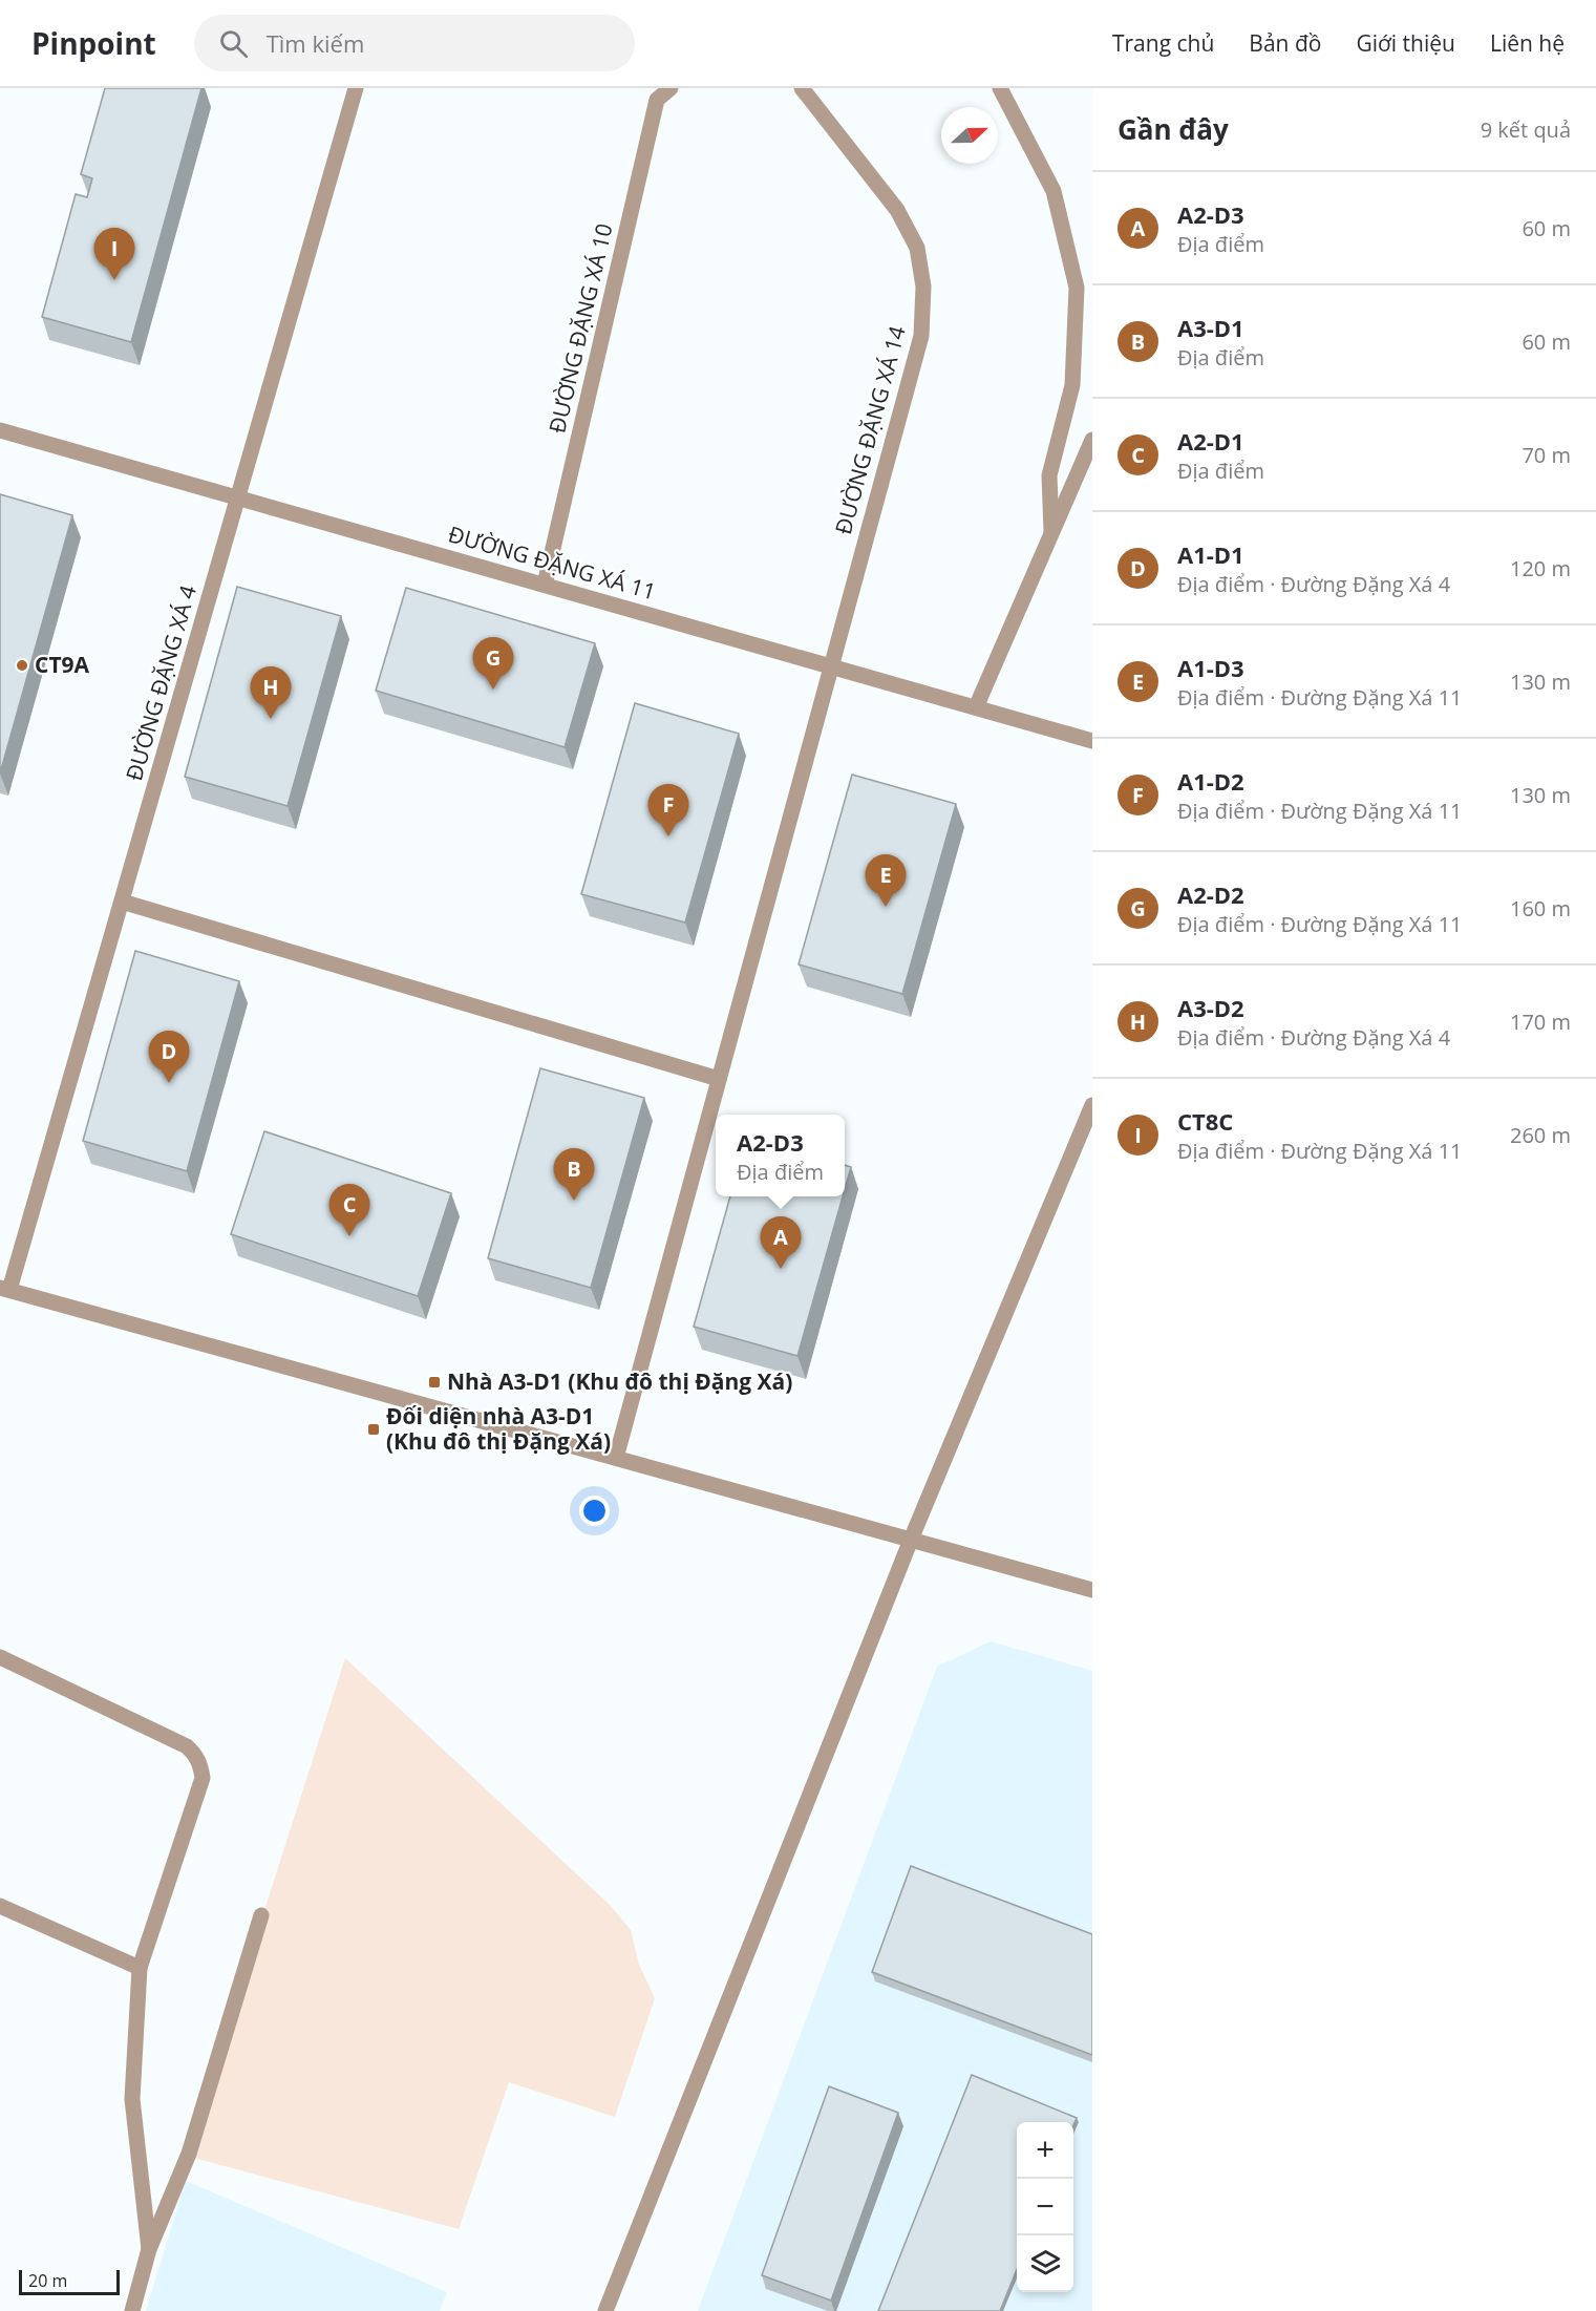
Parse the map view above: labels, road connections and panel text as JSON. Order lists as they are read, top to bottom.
{
  "streets": {
    "street": [
      "ĐƯỜNG ĐẶNG XÁ 10",
      "ĐƯỜNG ĐẶNG XÁ 14",
      "ĐƯỜNG ĐẶNG XÁ 11",
      "ĐƯỜNG ĐẶNG XÁ 4"
    ]
  },
  "crossings": [
    ["ĐƯỜNG ĐẶNG XÁ 10", "ĐƯỜNG ĐẶNG XÁ 11"],
    ["ĐƯỜNG ĐẶNG XÁ 14", "ĐƯỜNG ĐẶNG XÁ 11"],
    ["ĐƯỜNG ĐẶNG XÁ 11", "ĐƯỜNG ĐẶNG XÁ 4"]
  ],
  "places": {
    "other": ["CT9A"],
    "transit": ["Nhà A3-D1 (Khu đô thị Đặng Xá)", "Đối diện nhà A3-D1 (Khu đô thị Đặng Xá)"]
  },
  "scale_bar": "20 m",
  "north": "right",
  "page": {
    "header": "Pinpoint",
    "search": "Tìm kiếm",
    "nav": [
      "Trang chủ",
      "Bản đồ",
      "Giới thiệu",
      "Liên hệ"
    ],
    "heading": ["Gần đây", "9 kết quả"],
    "list": [
      {
        "mark": "A",
        "name": "A2-D3",
        "note": "Địa điểm",
        "value": "60 m"
      },
      {
        "mark": "B",
        "name": "A3-D1",
        "note": "Địa điểm",
        "value": "60 m"
      },
      {
        "mark": "C",
        "name": "A2-D1",
        "note": "Địa điểm",
        "value": "70 m"
      },
      {
        "mark": "D",
        "name": "A1-D1",
        "note": "Địa điểm · Đường Đặng Xá 4",
        "value": "120 m"
      },
      {
        "mark": "E",
        "name": "A1-D3",
        "note": "Địa điểm · Đường Đặng Xá 11",
        "value": "130 m"
      },
      {
        "mark": "F",
        "name": "A1-D2",
        "note": "Địa điểm · Đường Đặng Xá 11",
        "value": "130 m"
      },
      {
        "mark": "G",
        "name": "A2-D2",
        "note": "Địa điểm · Đường Đặng Xá 11",
        "value": "160 m"
      },
      {
        "mark": "H",
        "name": "A3-D2",
        "note": "Địa điểm · Đường Đặng Xá 4",
        "value": "170 m"
      },
      {
        "mark": "I",
        "name": "CT8C",
        "note": "Địa điểm · Đường Đặng Xá 11",
        "value": "260 m"
      }
    ],
    "pins": [
      "I",
      "G",
      "H",
      "F",
      "E",
      "D",
      "B",
      "C",
      "A"
    ],
    "popup": ["A2-D3", "Địa điểm"],
    "map_buttons": ["+", "−"],
    "scale": "20 m"
  }
}
